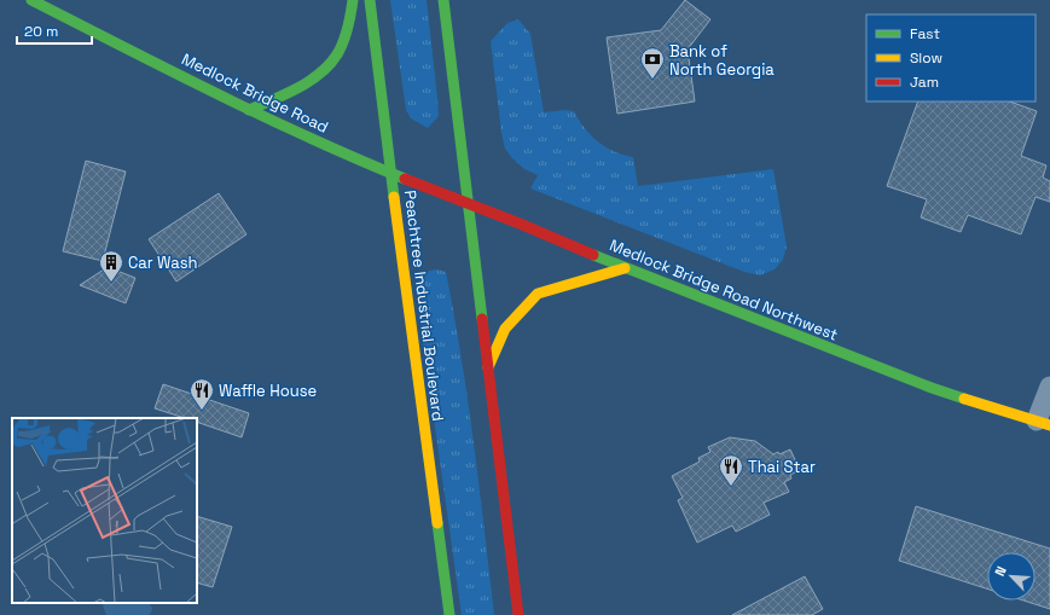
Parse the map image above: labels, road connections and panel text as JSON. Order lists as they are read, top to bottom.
{
  "streets": {
    "main road": ["Medlock Bridge Road", "Medlock Bridge Road Northwest", "Peachtree Industrial Boulevard"]
  },
  "crossings": [
    ["Medlock Bridge Road", "Medlock Bridge Road Northwest"],
    ["Medlock Bridge Road", "Peachtree Industrial Boulevard"],
    ["Medlock Bridge Road Northwest", "Peachtree Industrial Boulevard"]
  ],
  "places": {
    "bank": ["Bank of North Georgia"],
    "building": ["Car Wash"],
    "restaurant": ["Waffle House", "Thai Star"]
  },
  "legend": ["Fast", "Slow", "Jam"],
  "scale_bar": "20 m",
  "north": "top left"
}
